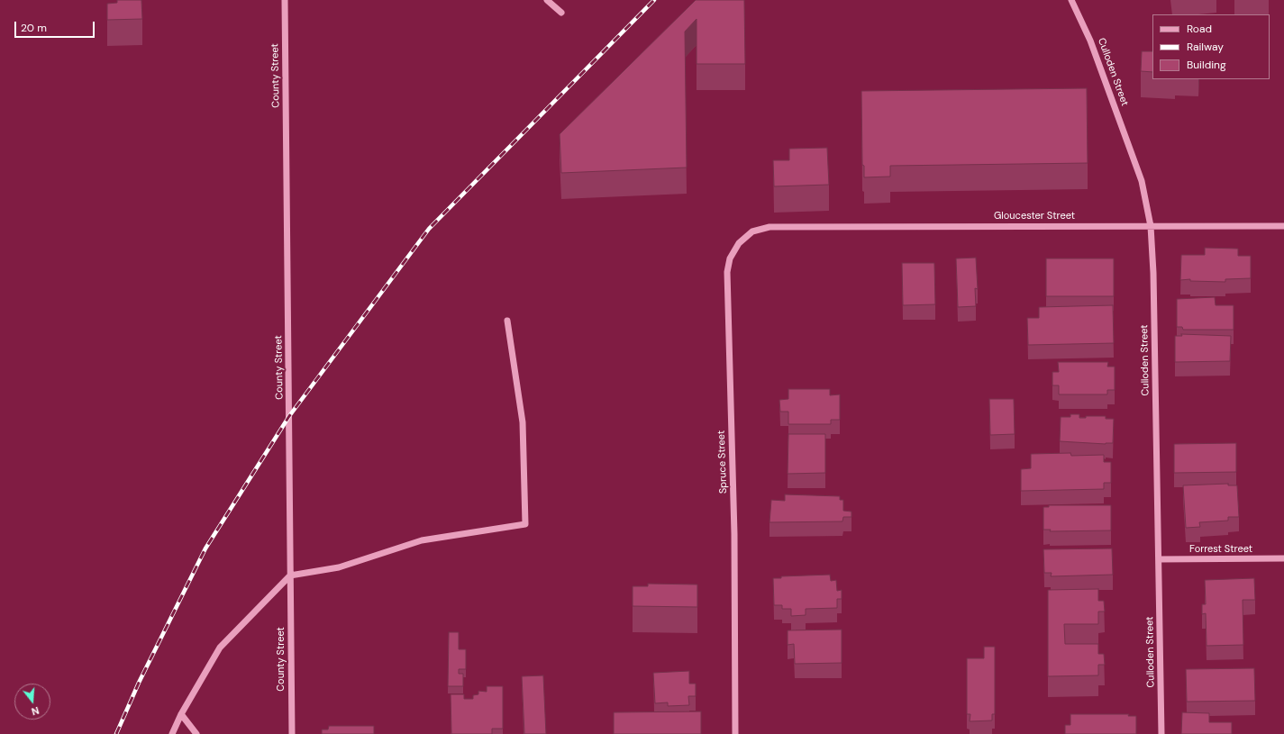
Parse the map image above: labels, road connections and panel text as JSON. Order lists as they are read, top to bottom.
{
  "streets": {
    "street": [
      "Culloden Street",
      "County Street",
      "Gloucester Street",
      "Spruce Street",
      "Forrest Street"
    ]
  },
  "crossings": [
    ["Culloden Street", "Gloucester Street"],
    ["Culloden Street", "Forrest Street"],
    ["Gloucester Street", "Spruce Street"]
  ],
  "legend": ["Road", "Railway", "Building"],
  "scale_bar": "20 m",
  "north": "bottom"
}
